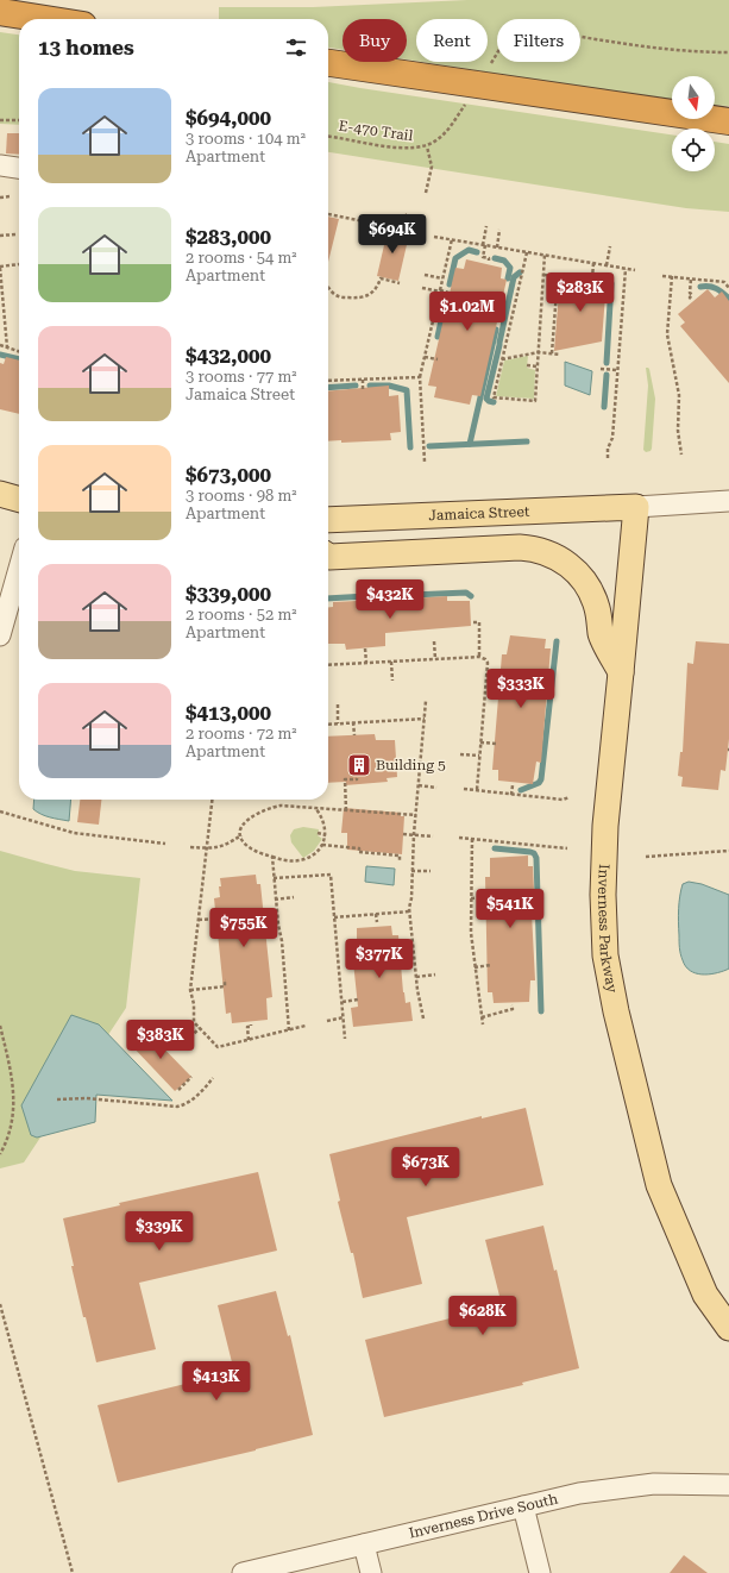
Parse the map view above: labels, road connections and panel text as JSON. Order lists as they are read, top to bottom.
{
  "streets": {
    "main road": ["Jamaica Street", "Inverness Parkway"],
    "street": ["Inverness Drive South"],
    "path": ["E-470 Trail"]
  },
  "crossings": [
    ["Jamaica Street", "Inverness Parkway"]
  ],
  "places": {
    "building": ["Building 5"]
  },
  "north": "bottom",
  "page": {
    "chip": ["Buy", "Rent", "Filters"],
    "heading": "13 homes",
    "list": [
      {
        "name": "$694,000",
        "note": "3 rooms · 104 m² · Apartment"
      },
      {
        "name": "$283,000",
        "note": "2 rooms · 54 m² · Apartment"
      },
      {
        "name": "$432,000",
        "note": "3 rooms · 77 m² · Jamaica Street"
      },
      {
        "name": "$673,000",
        "note": "3 rooms · 98 m² · Apartment"
      },
      {
        "name": "$339,000",
        "note": "2 rooms · 52 m² · Apartment"
      },
      {
        "name": "$413,000",
        "note": "2 rooms · 72 m² · Apartment"
      }
    ],
    "price": [
      "$694K",
      "$283K",
      "$1.02M",
      "$432K",
      "$333K",
      "$541K",
      "$755K",
      "$377K",
      "$383K",
      "$673K",
      "$339K",
      "$628K",
      "$413K"
    ]
  }
}
